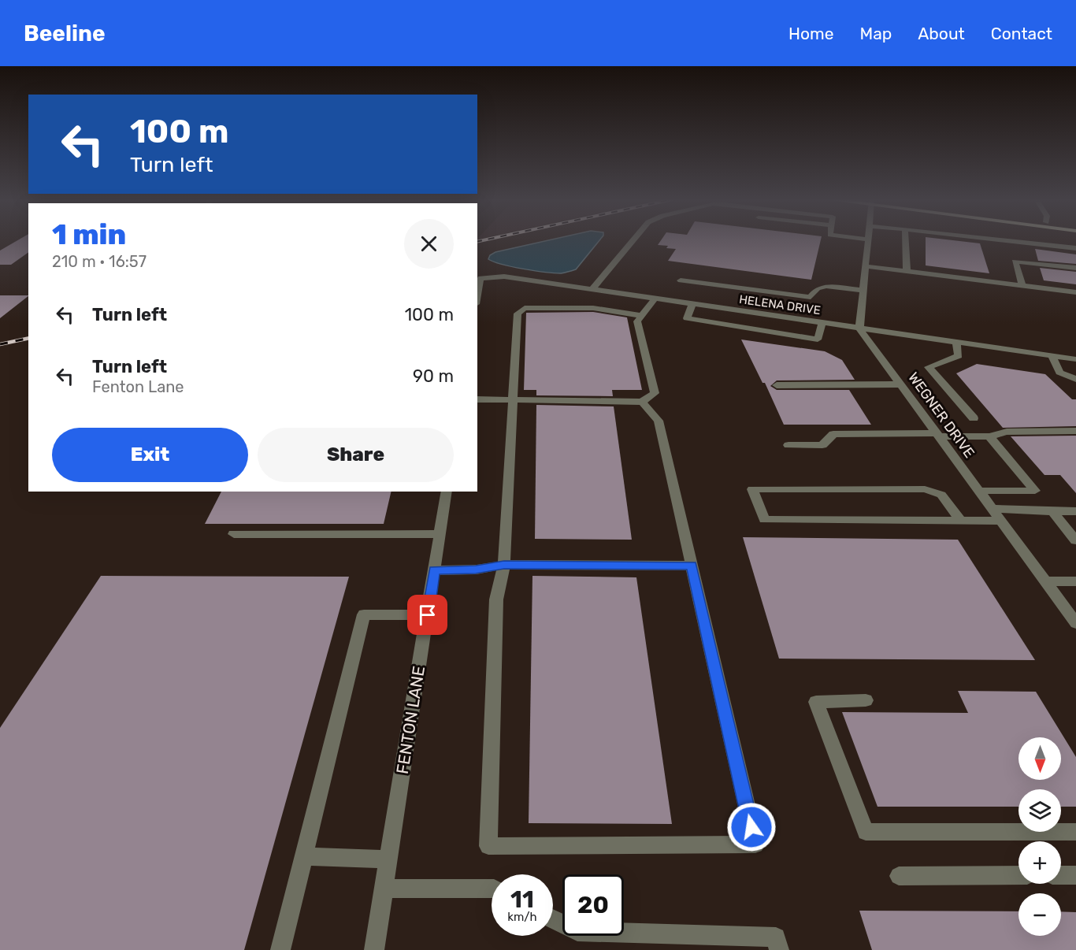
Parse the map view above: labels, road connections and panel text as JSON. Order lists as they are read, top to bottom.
{
  "streets": {
    "street": ["HELENA DRIVE", "WEGNER DRIVE", "FENTON LANE"]
  },
  "crossings": [
    ["HELENA DRIVE", "WEGNER DRIVE"]
  ],
  "north": "bottom",
  "page": {
    "header": "Beeline",
    "nav": [
      "Home",
      "Map",
      "About",
      "Contact"
    ],
    "turn": ["100 m", "Turn left"],
    "heading": ["1 min", "210 m · 16:57"],
    "list": [
      {
        "name": "Turn left",
        "value": "100 m"
      },
      {
        "name": "Turn left",
        "note": "Fenton Lane",
        "value": "90 m"
      }
    ],
    "buttons": ["Exit", "Share"],
    "map_buttons": ["+", "−"],
    "speed": "11 km/h",
    "limit": "20"
  }
}
